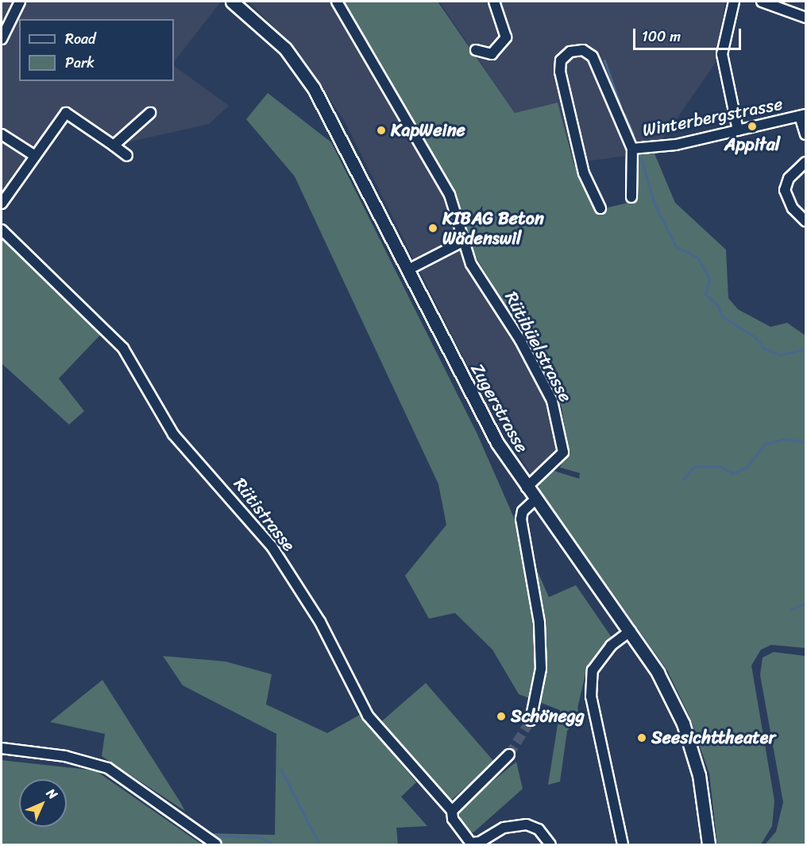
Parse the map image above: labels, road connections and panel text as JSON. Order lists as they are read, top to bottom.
{
  "streets": {
    "main road": ["Zugerstrasse"],
    "street": ["Winterbergstrasse", "Rütibüelstrasse", "Rütistrasse"]
  },
  "crossings": [
    ["Rütibüelstrasse", "Zugerstrasse"]
  ],
  "places": [
    "Appital",
    "KapWeine",
    "KIBAG Beton Wädenswil",
    "Schönegg",
    "Seesichttheater"
  ],
  "legend": ["Road", "Park"],
  "scale_bar": "100 m",
  "north": "top right"
}
